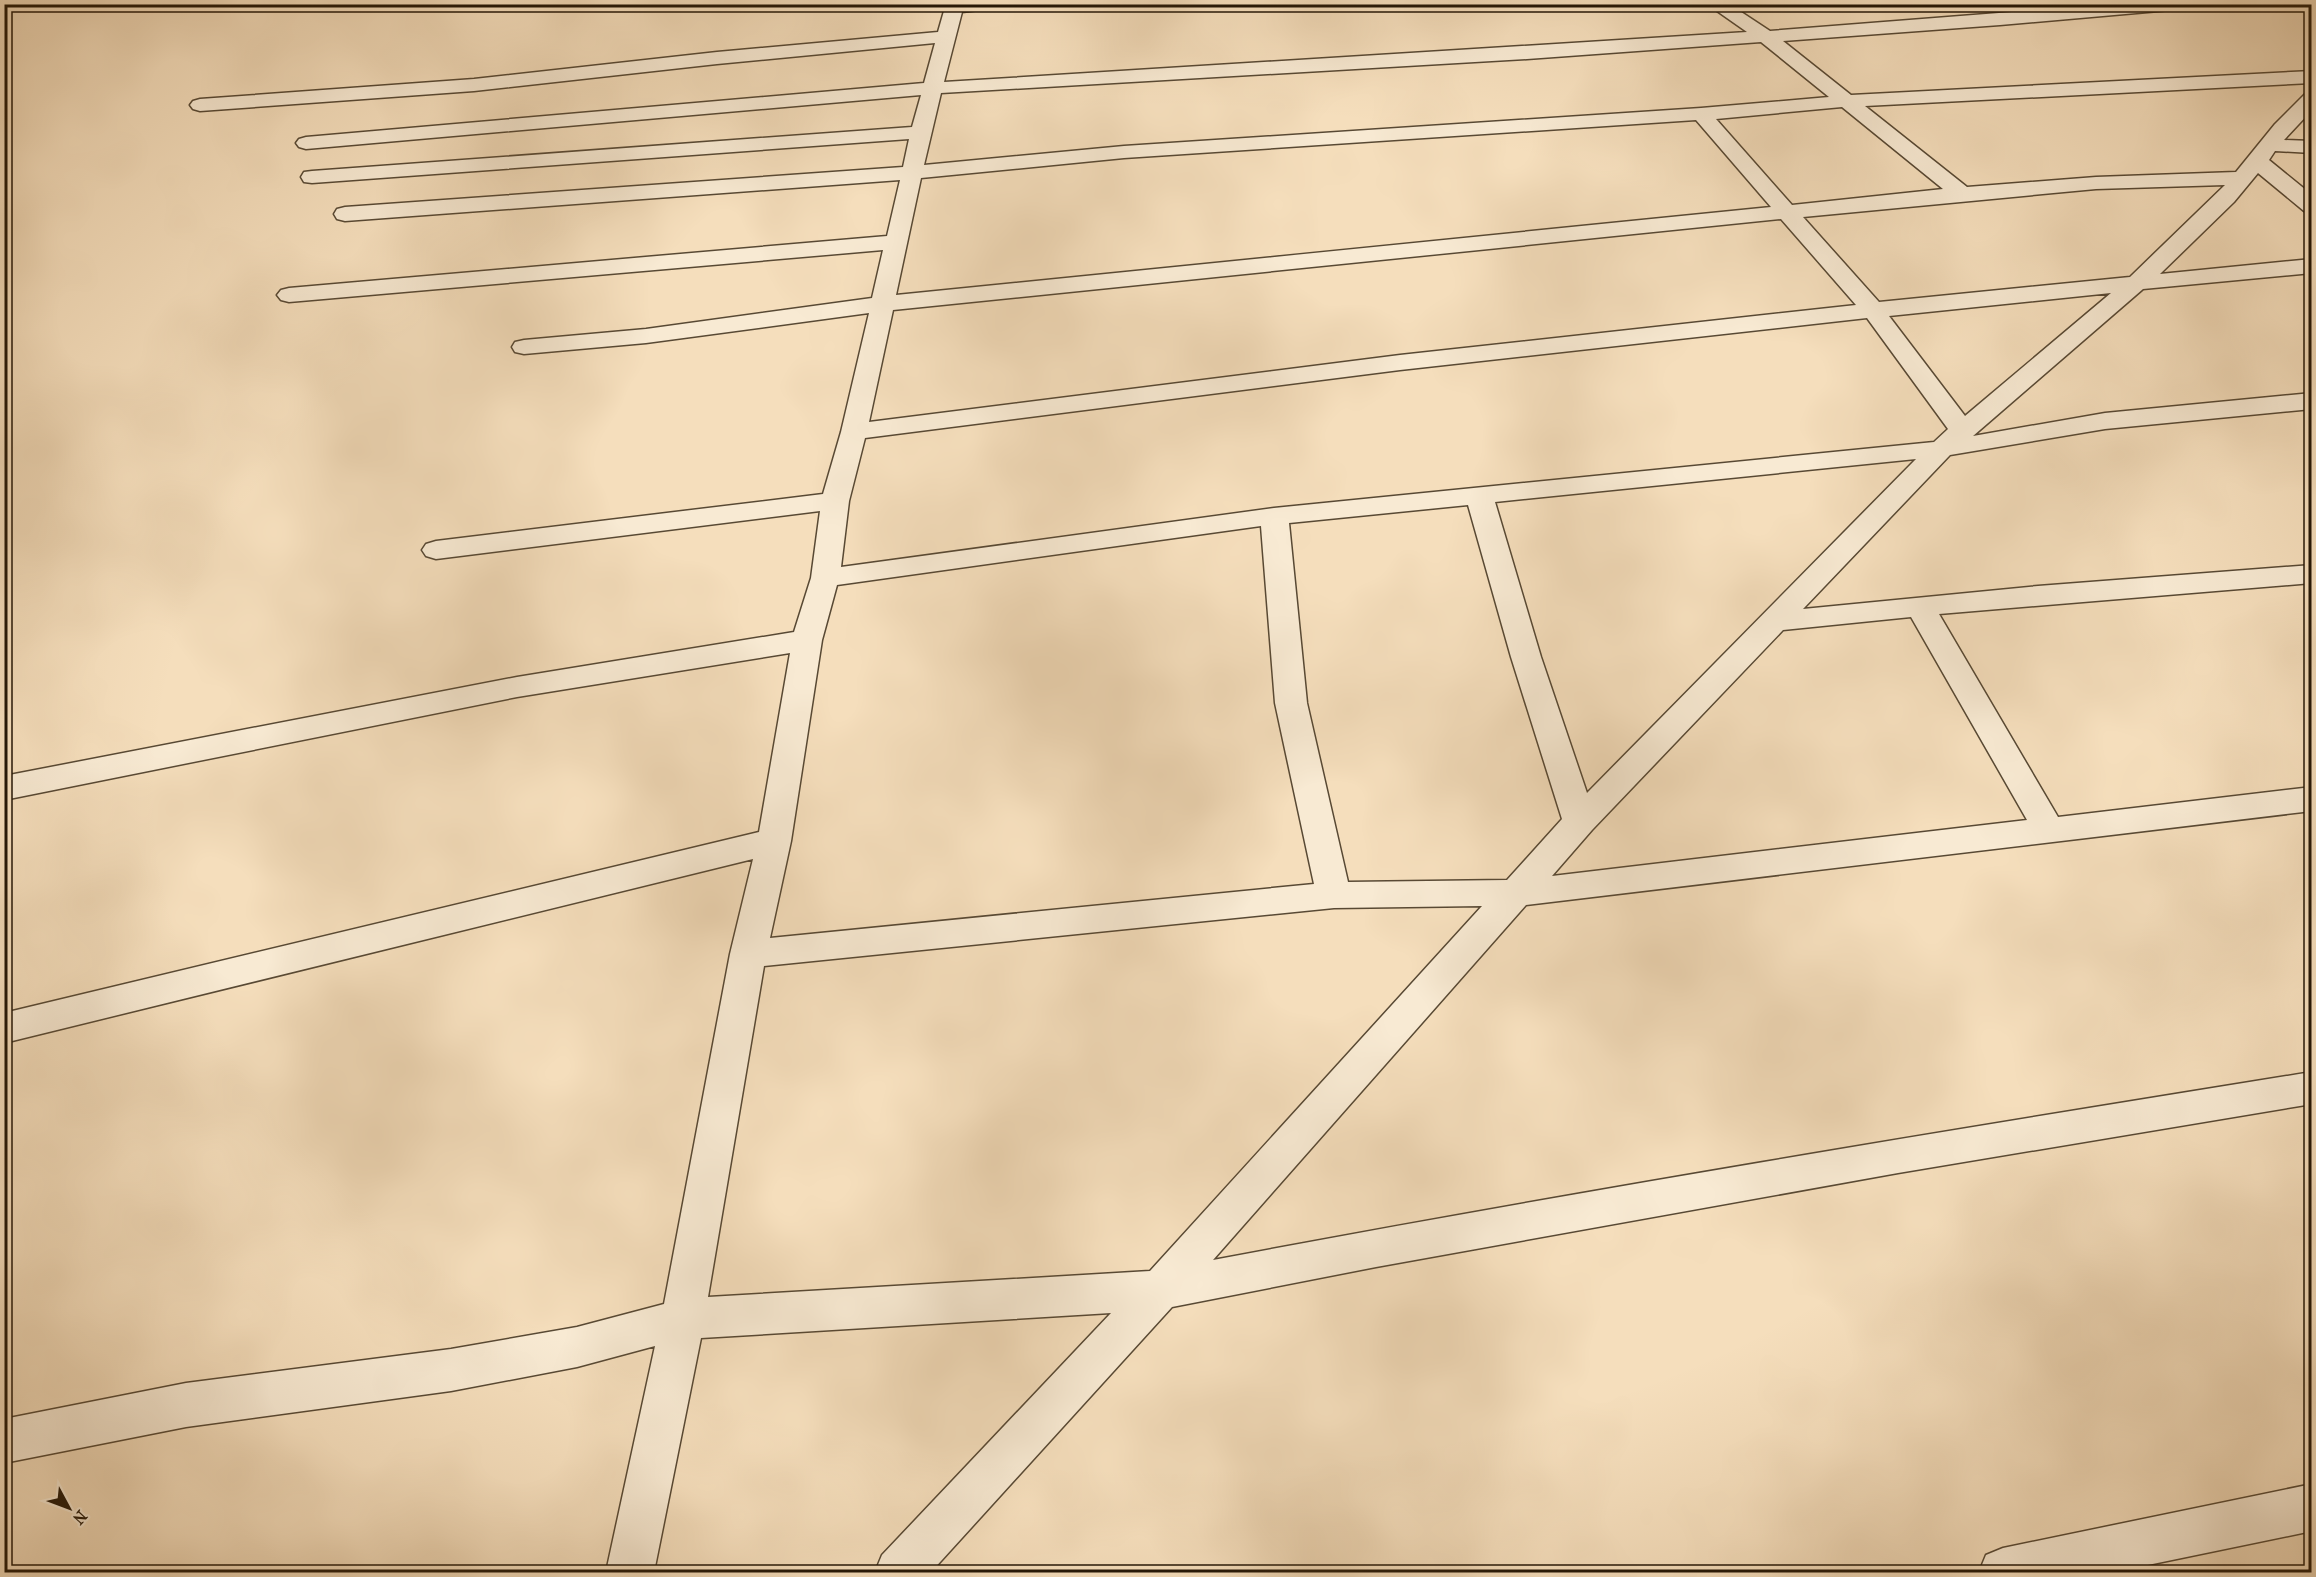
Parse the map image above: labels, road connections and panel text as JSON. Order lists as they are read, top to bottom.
{
  "north": "bottom right"
}
